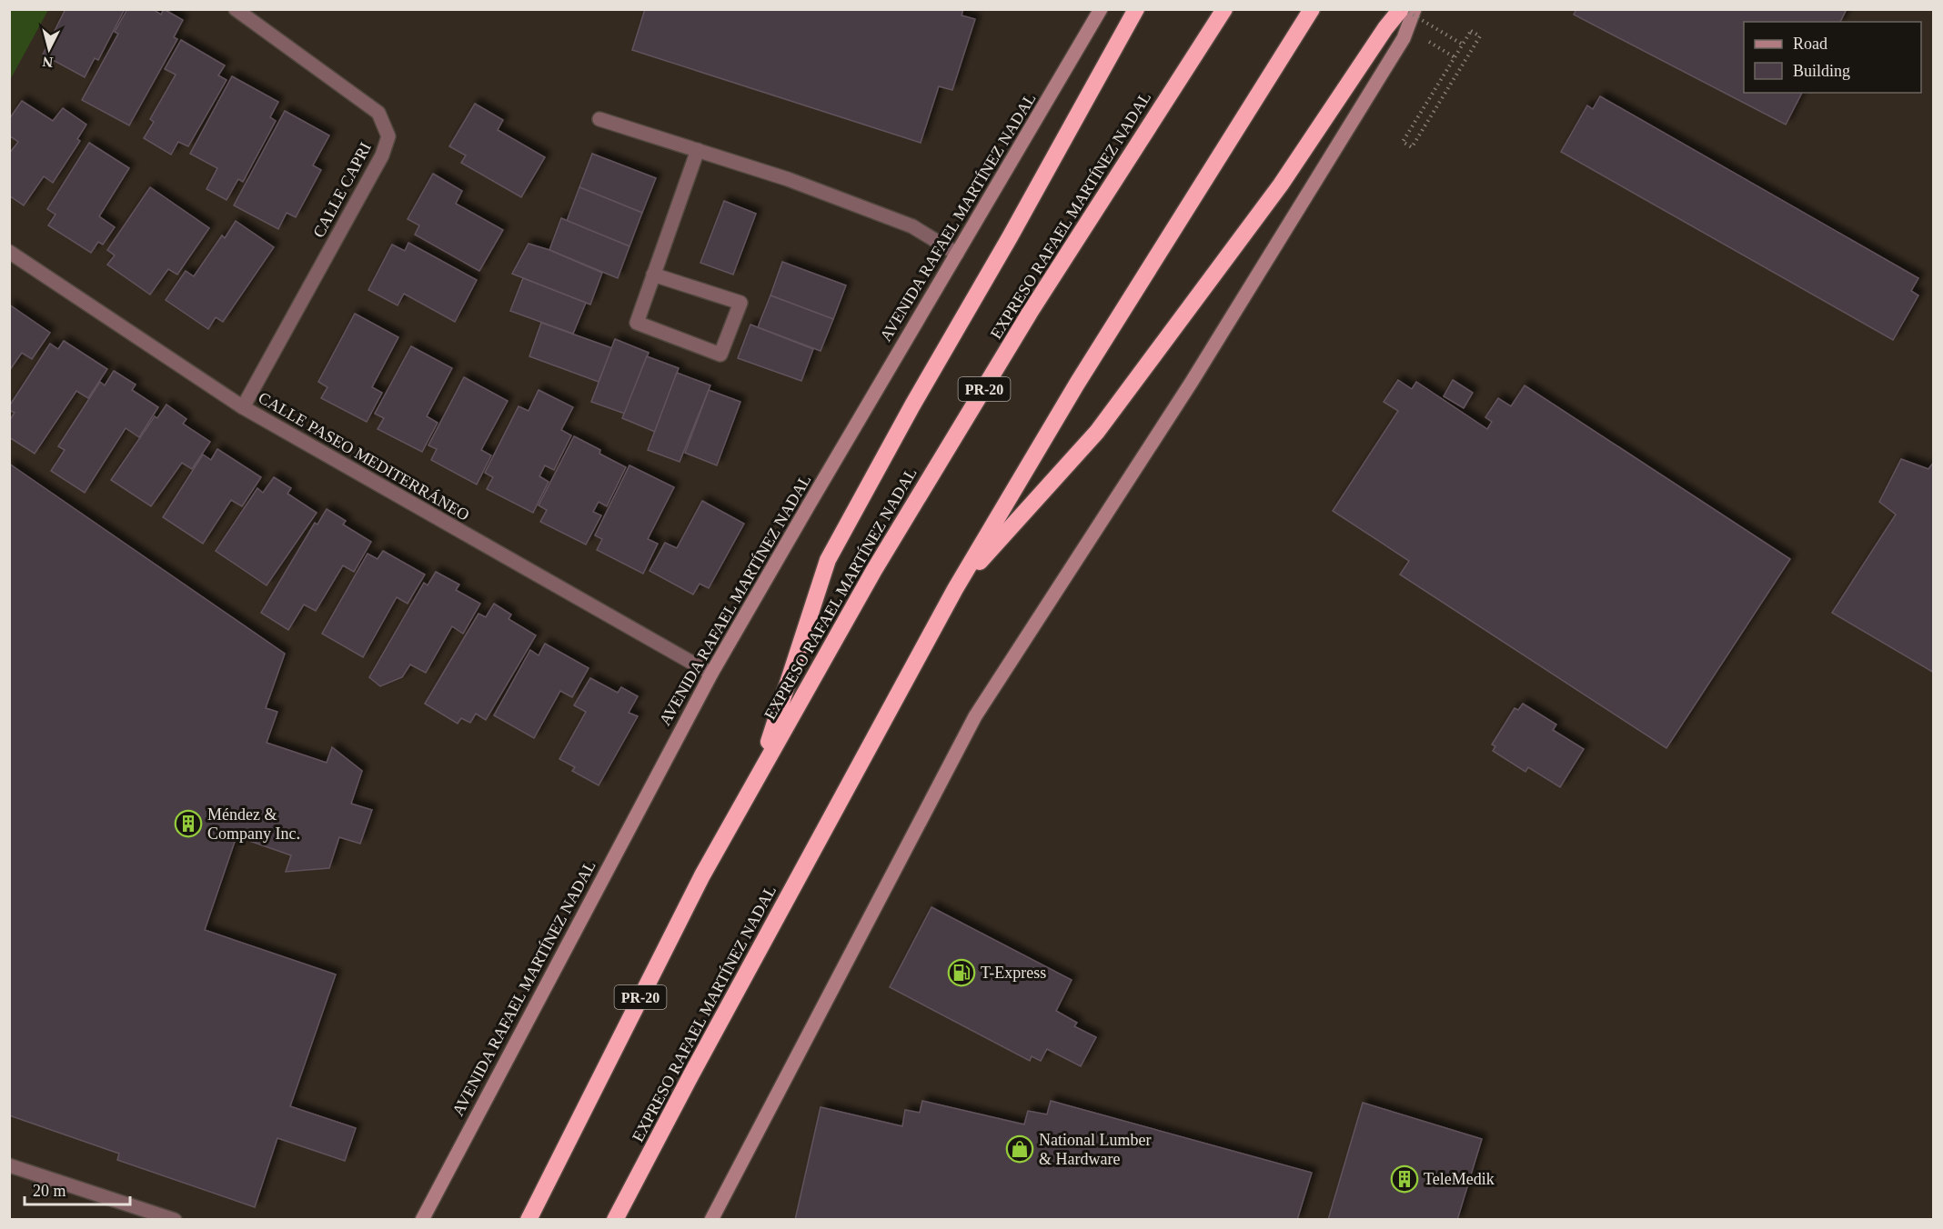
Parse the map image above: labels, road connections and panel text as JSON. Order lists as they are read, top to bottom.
{
  "streets": {
    "highway": ["EXPRESO RAFAEL MARTÍNEZ NADAL", "PR-20"],
    "main road": ["AVENIDA RAFAEL MARTÍNEZ NADAL"],
    "street": ["CALLE CAPRI", "CALLE PASEO MEDITERRÁNEO"]
  },
  "crossings": [
    ["CALLE CAPRI", "CALLE PASEO MEDITERRÁNEO"],
    ["AVENIDA RAFAEL MARTÍNEZ NADAL", "CALLE PASEO MEDITERRÁNEO"]
  ],
  "places": {
    "building": ["Méndez & Company Inc.", "TeleMedik"],
    "fuel station": ["T-Express"],
    "shop": ["National Lumber & Hardware"]
  },
  "legend": ["Road", "Building"],
  "scale_bar": "20 m",
  "north": "bottom"
}
